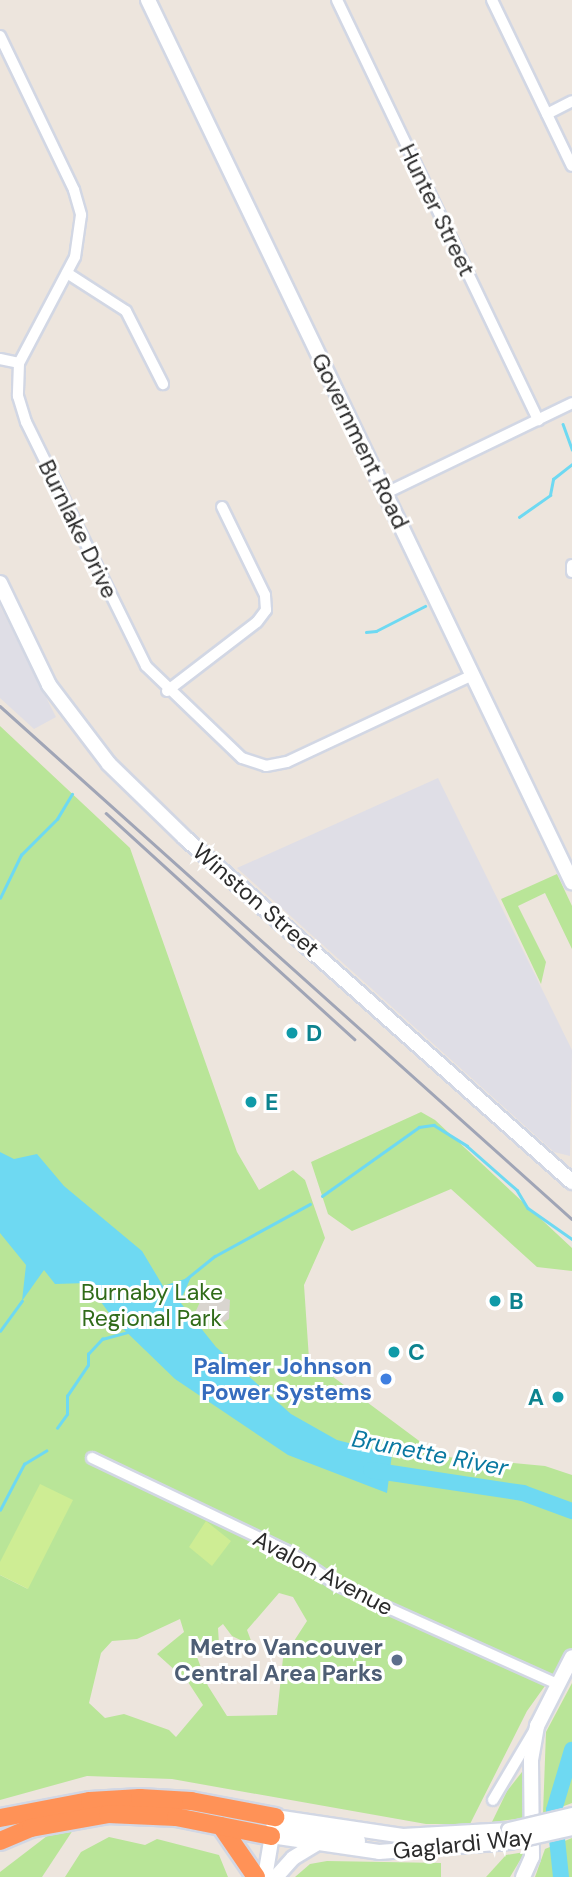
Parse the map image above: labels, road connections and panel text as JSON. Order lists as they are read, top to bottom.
{
  "streets": {
    "street": [
      "Hunter Street",
      "Government Road",
      "Burnlake Drive",
      "Winston Street",
      "Avalon Avenue",
      "Gaglardi Way"
    ]
  },
  "crossings": [
    ["Government Road", "Burnlake Drive"]
  ],
  "water": ["Brunette River"],
  "parks": ["Burnaby Lake Regional Park"],
  "places": [
    "D",
    "E",
    "B",
    "C",
    "Palmer Johnson Power Systems",
    "A",
    "Metro Vancouver Central Area Parks"
  ]
}
